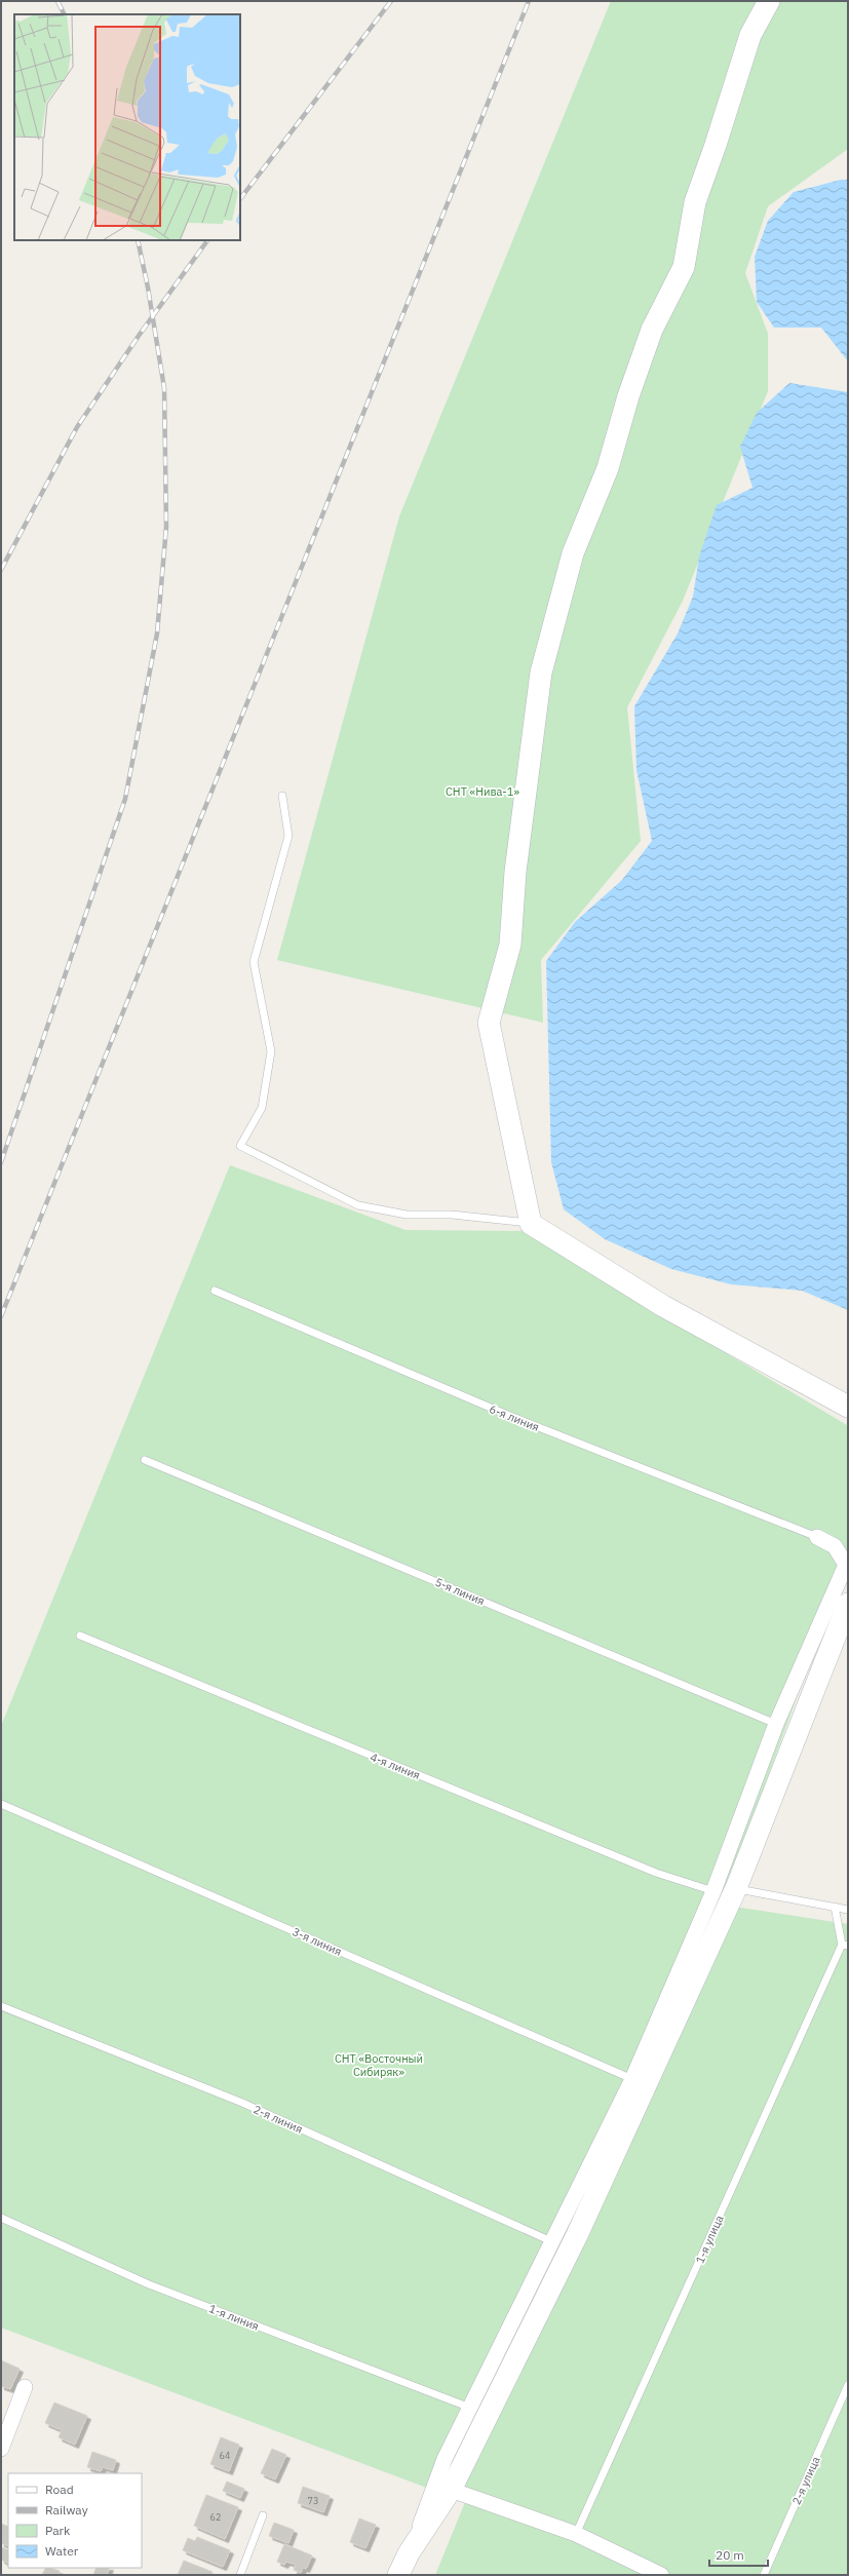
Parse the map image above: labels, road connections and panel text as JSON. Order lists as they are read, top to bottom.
{
  "streets": {
    "lane": [
      "6-я линия",
      "5-я линия",
      "4-я линия",
      "3-я линия",
      "2-я линия",
      "1-я улица",
      "1-я линия",
      "2-я улица"
    ]
  },
  "parks": ["СНТ «Нива-1»", "СНТ «Восточный Сибиряк»"],
  "house_numbers": ["64", "73", "62"],
  "legend": [
    "Road",
    "Railway",
    "Park",
    "Water"
  ],
  "scale_bar": "20 m"
}
